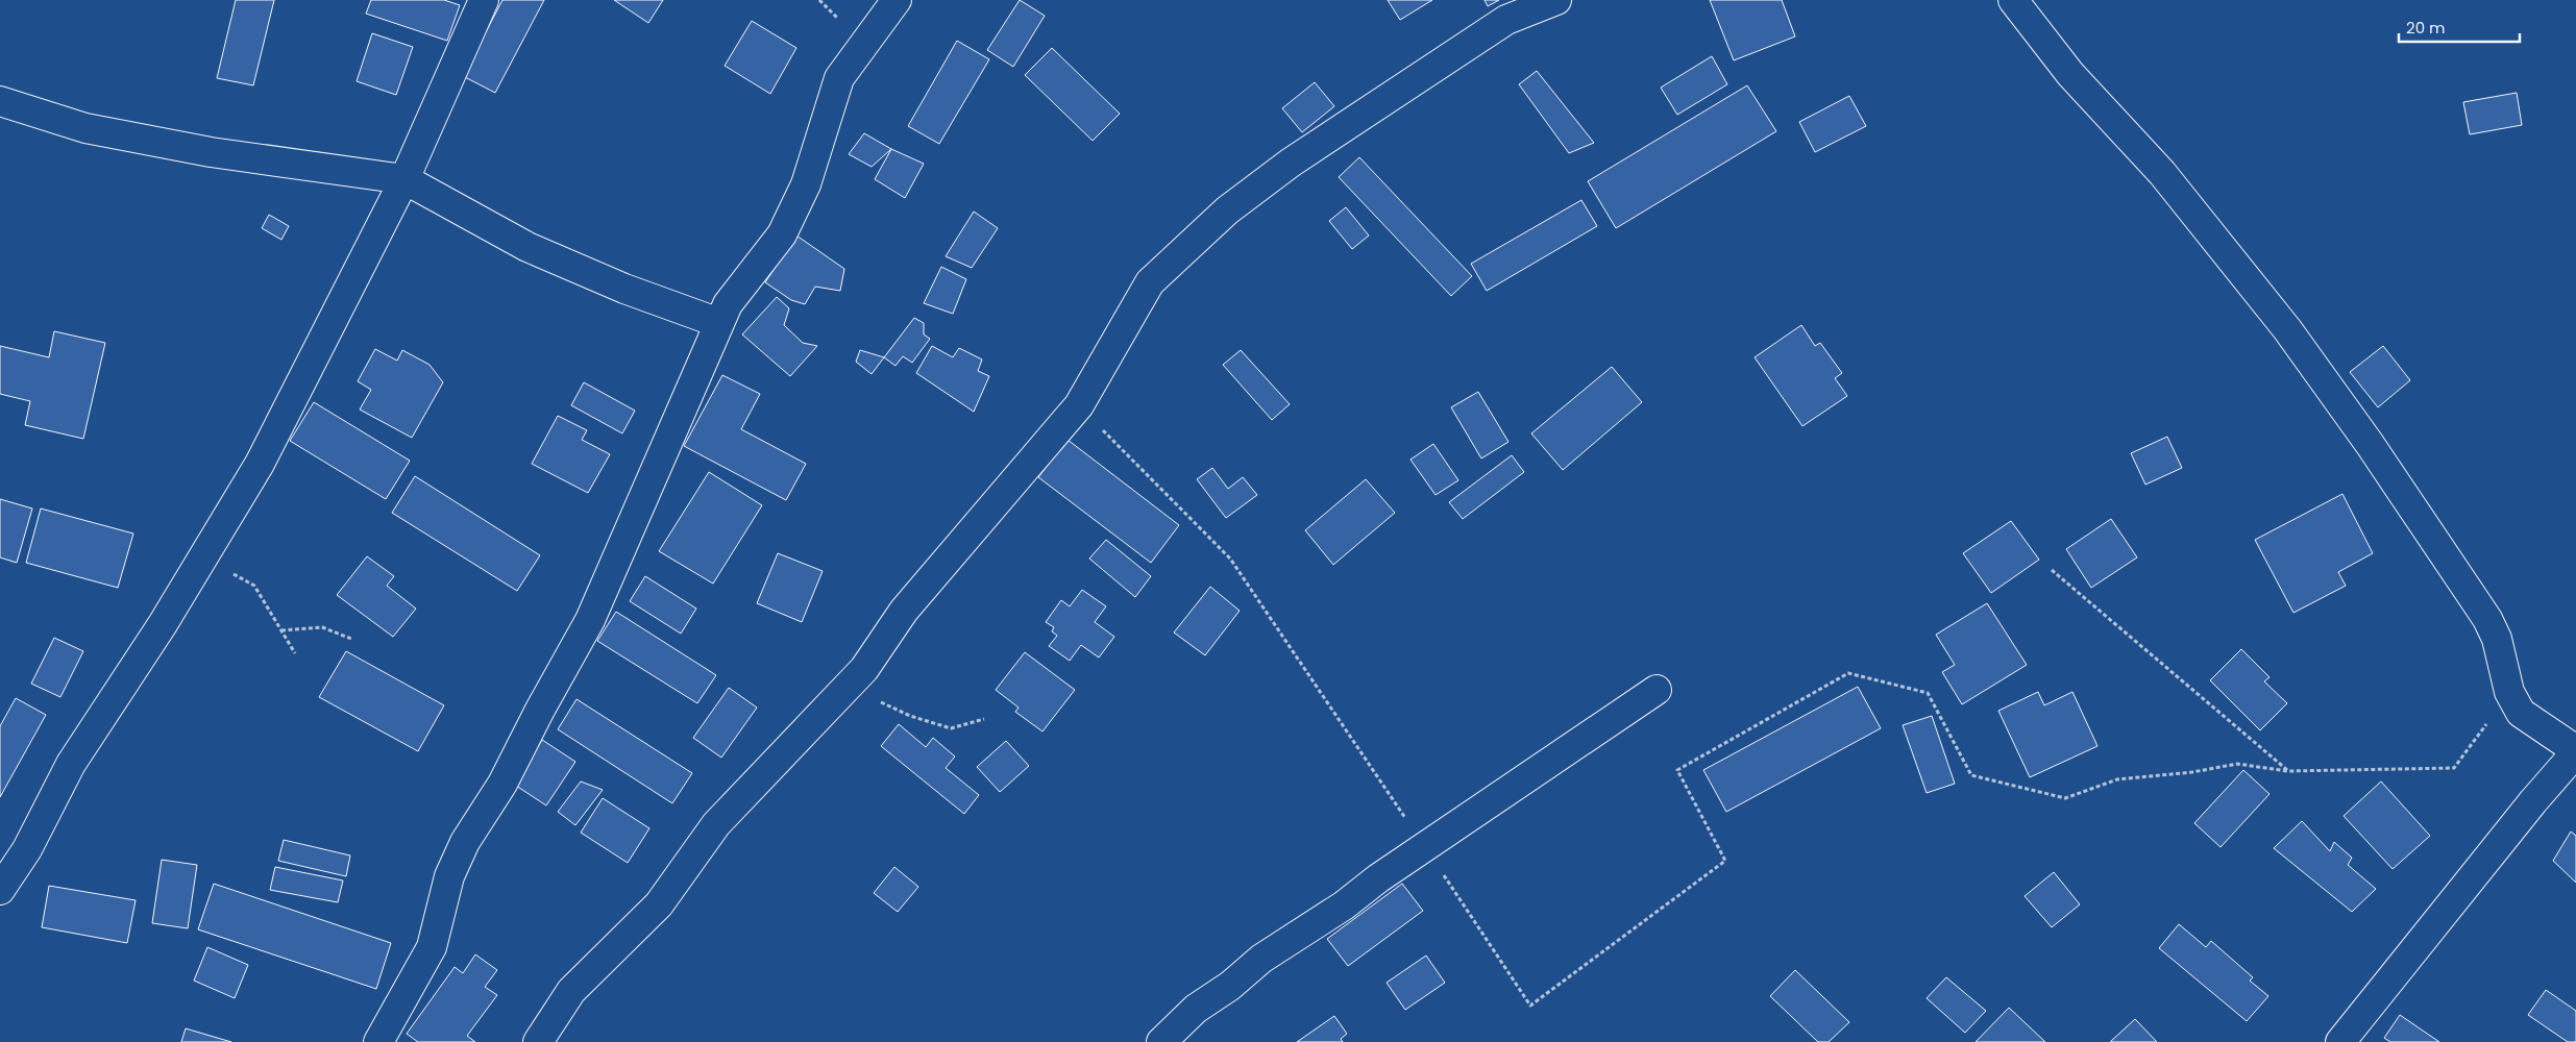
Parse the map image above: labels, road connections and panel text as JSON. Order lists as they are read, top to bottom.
{
  "scale_bar": "20 m"
}
